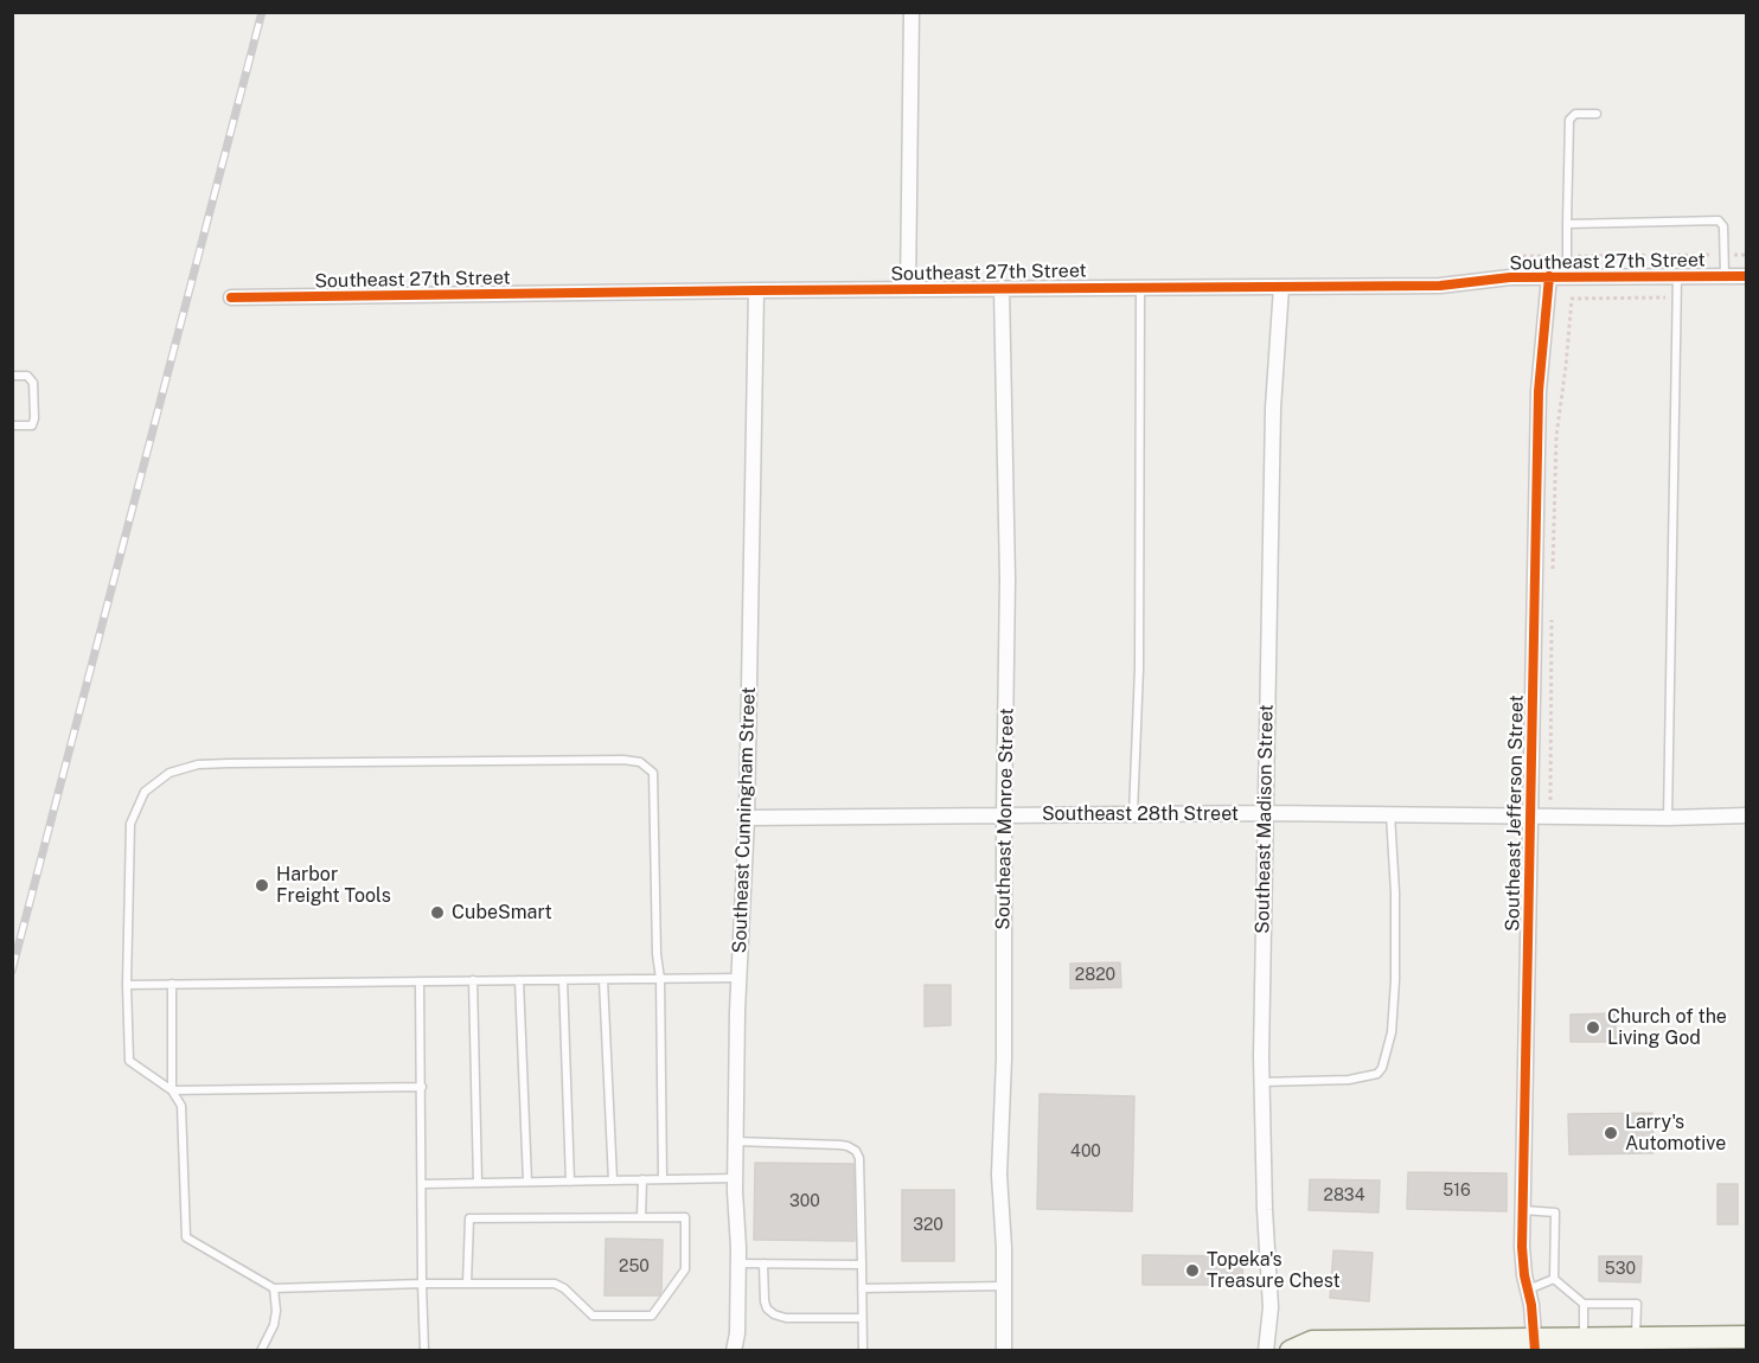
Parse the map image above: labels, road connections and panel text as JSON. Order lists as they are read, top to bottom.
{
  "streets": {
    "street": [
      "Southeast 27th Street",
      "Southeast Jefferson Street",
      "Southeast 28th Street",
      "Southeast Monroe Street",
      "Southeast Madison Street",
      "Southeast Cunningham Street"
    ]
  },
  "crossings": [
    ["Southeast 27th Street", "Southeast Jefferson Street"],
    ["Southeast 27th Street", "Southeast Monroe Street"],
    ["Southeast 27th Street", "Southeast Madison Street"],
    ["Southeast 27th Street", "Southeast Cunningham Street"],
    ["Southeast Jefferson Street", "Southeast 28th Street"],
    ["Southeast 28th Street", "Southeast Monroe Street"],
    ["Southeast 28th Street", "Southeast Madison Street"],
    ["Southeast 28th Street", "Southeast Cunningham Street"]
  ],
  "places": [
    "Harbor Freight Tools",
    "CubeSmart",
    "Church of the Living God",
    "Larry's Automotive",
    "Topeka's Treasure Chest"
  ],
  "house_numbers": [
    "2820",
    "400",
    "516",
    "2834",
    "300",
    "320",
    "250",
    "530"
  ]
}
